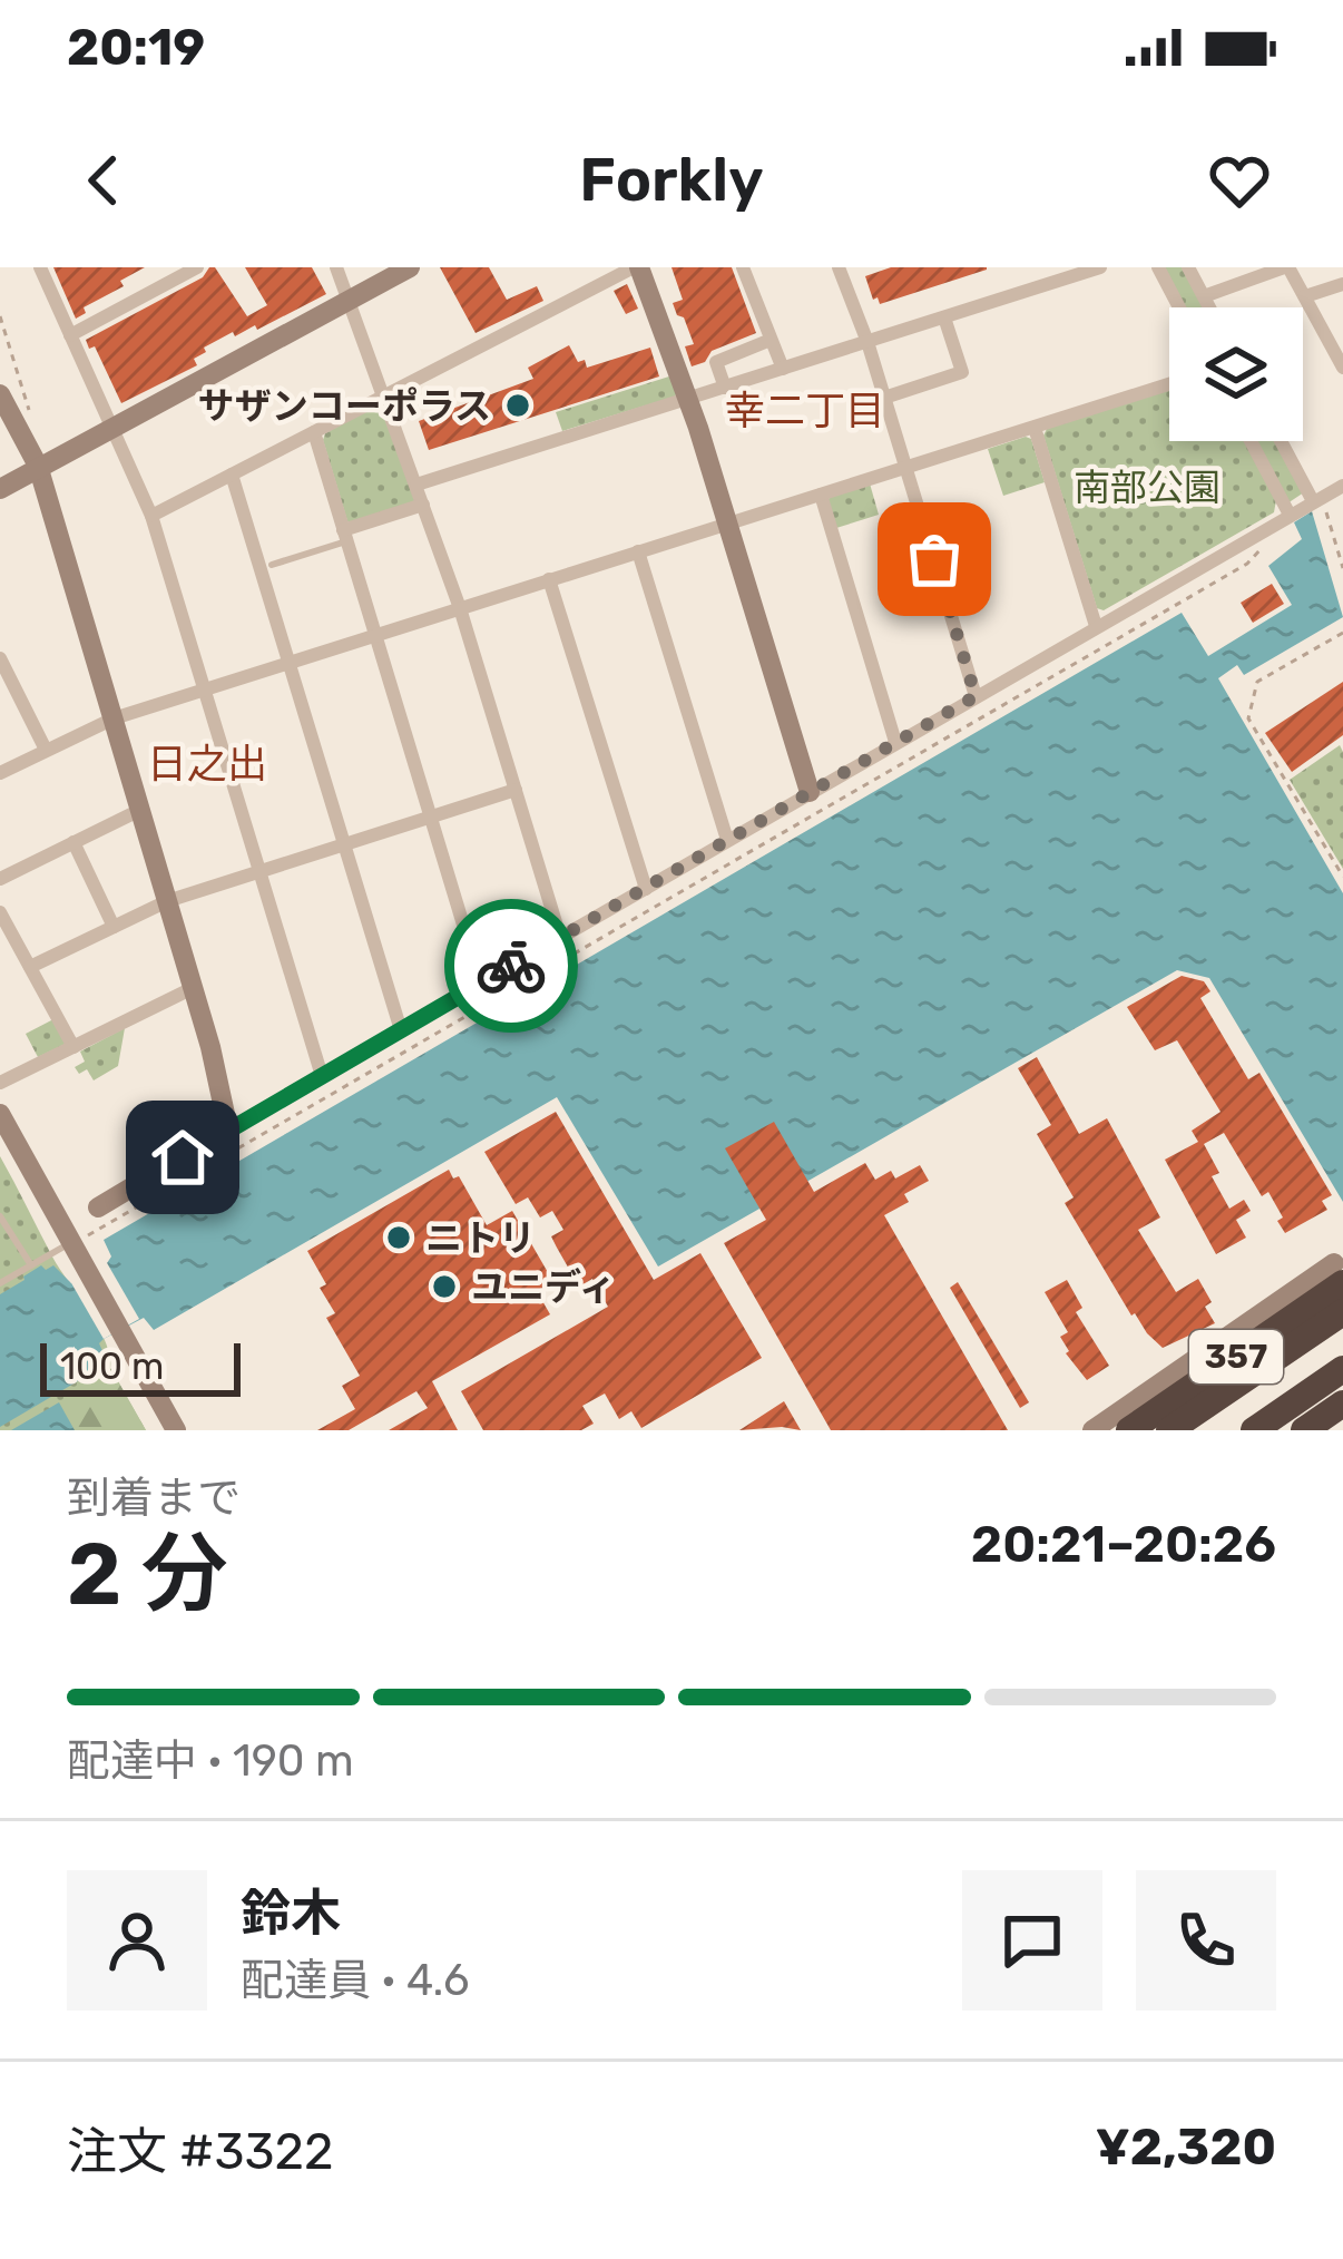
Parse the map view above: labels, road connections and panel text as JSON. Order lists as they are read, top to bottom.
{
  "streets": {
    "highway": ["357"]
  },
  "districts": ["幸二丁目", "日之出"],
  "parks": ["南部公園"],
  "places": ["サザンコーポラス", "ニトリ", "ユニディ"],
  "scale_bar": "100 m",
  "page": {
    "status": "20:19",
    "header": "Forkly",
    "scale": "100 m",
    "heading": ["2 分", "到着まで", "20:21–20:26"],
    "panel": [
      "鈴木",
      "配達員 · 4.6",
      "注文 #3322",
      "¥2,320"
    ],
    "bar": "配達中 · 190 m"
  }
}
